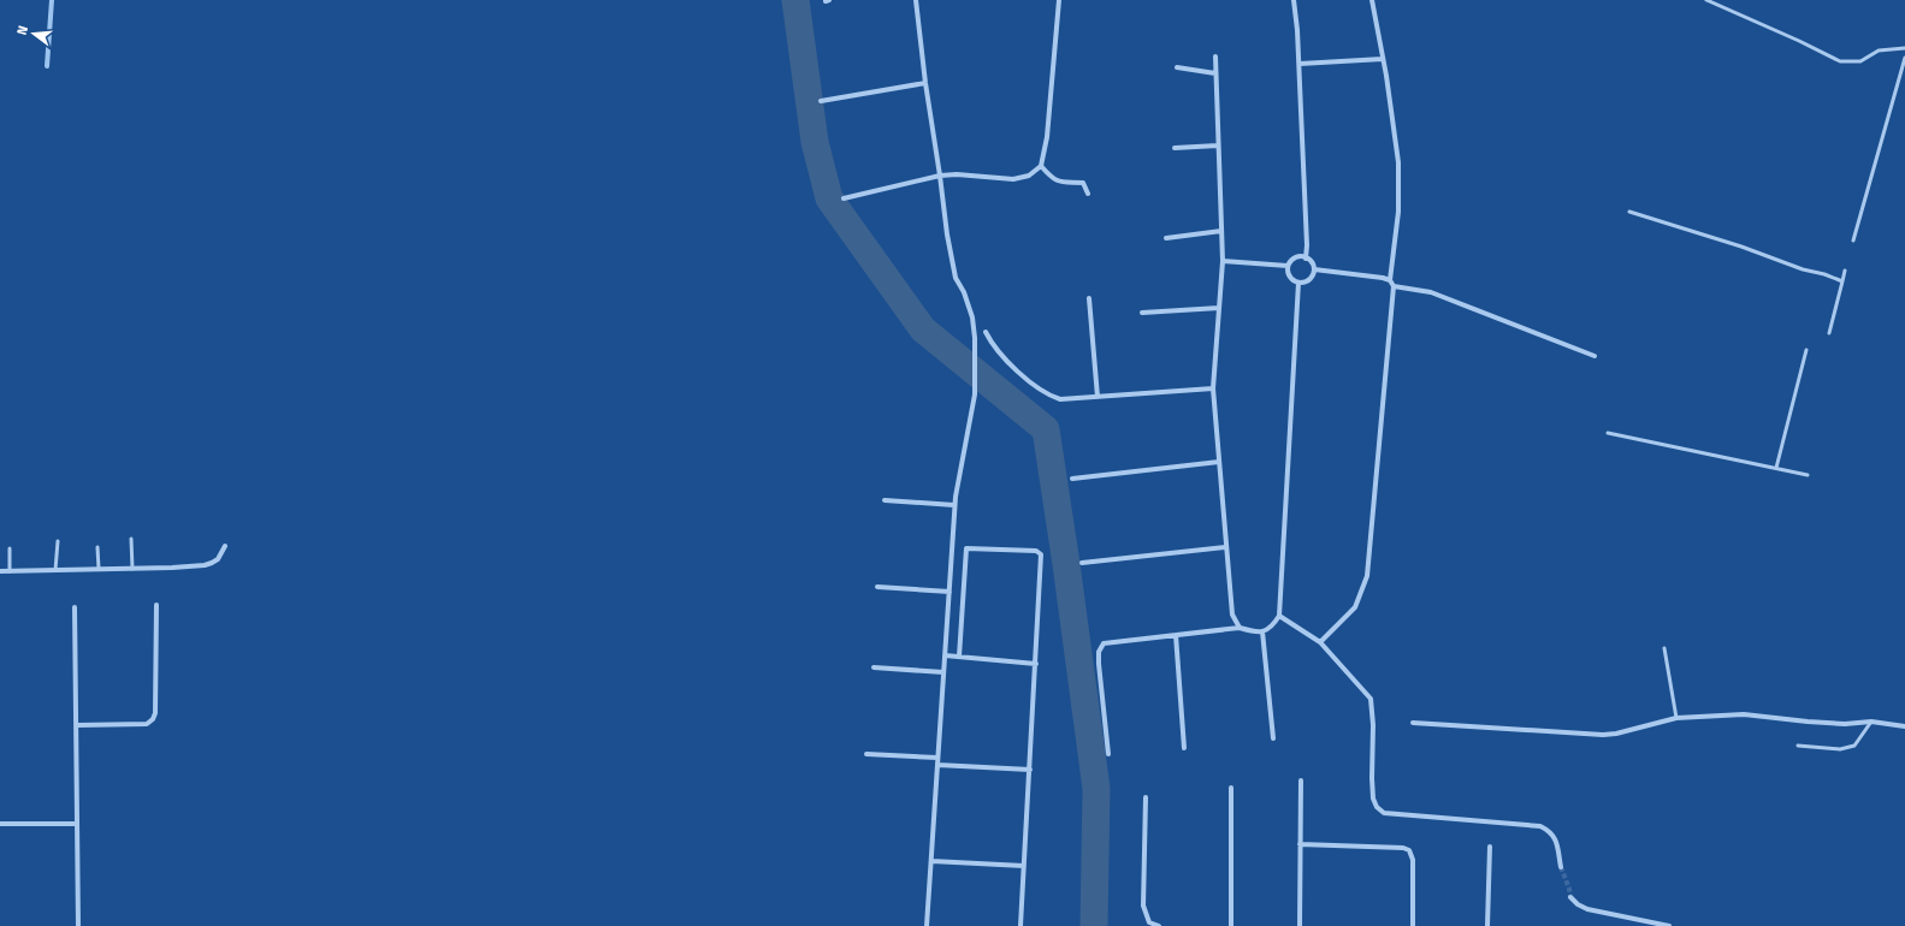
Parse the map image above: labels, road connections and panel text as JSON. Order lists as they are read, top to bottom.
{
  "north": "left"
}
